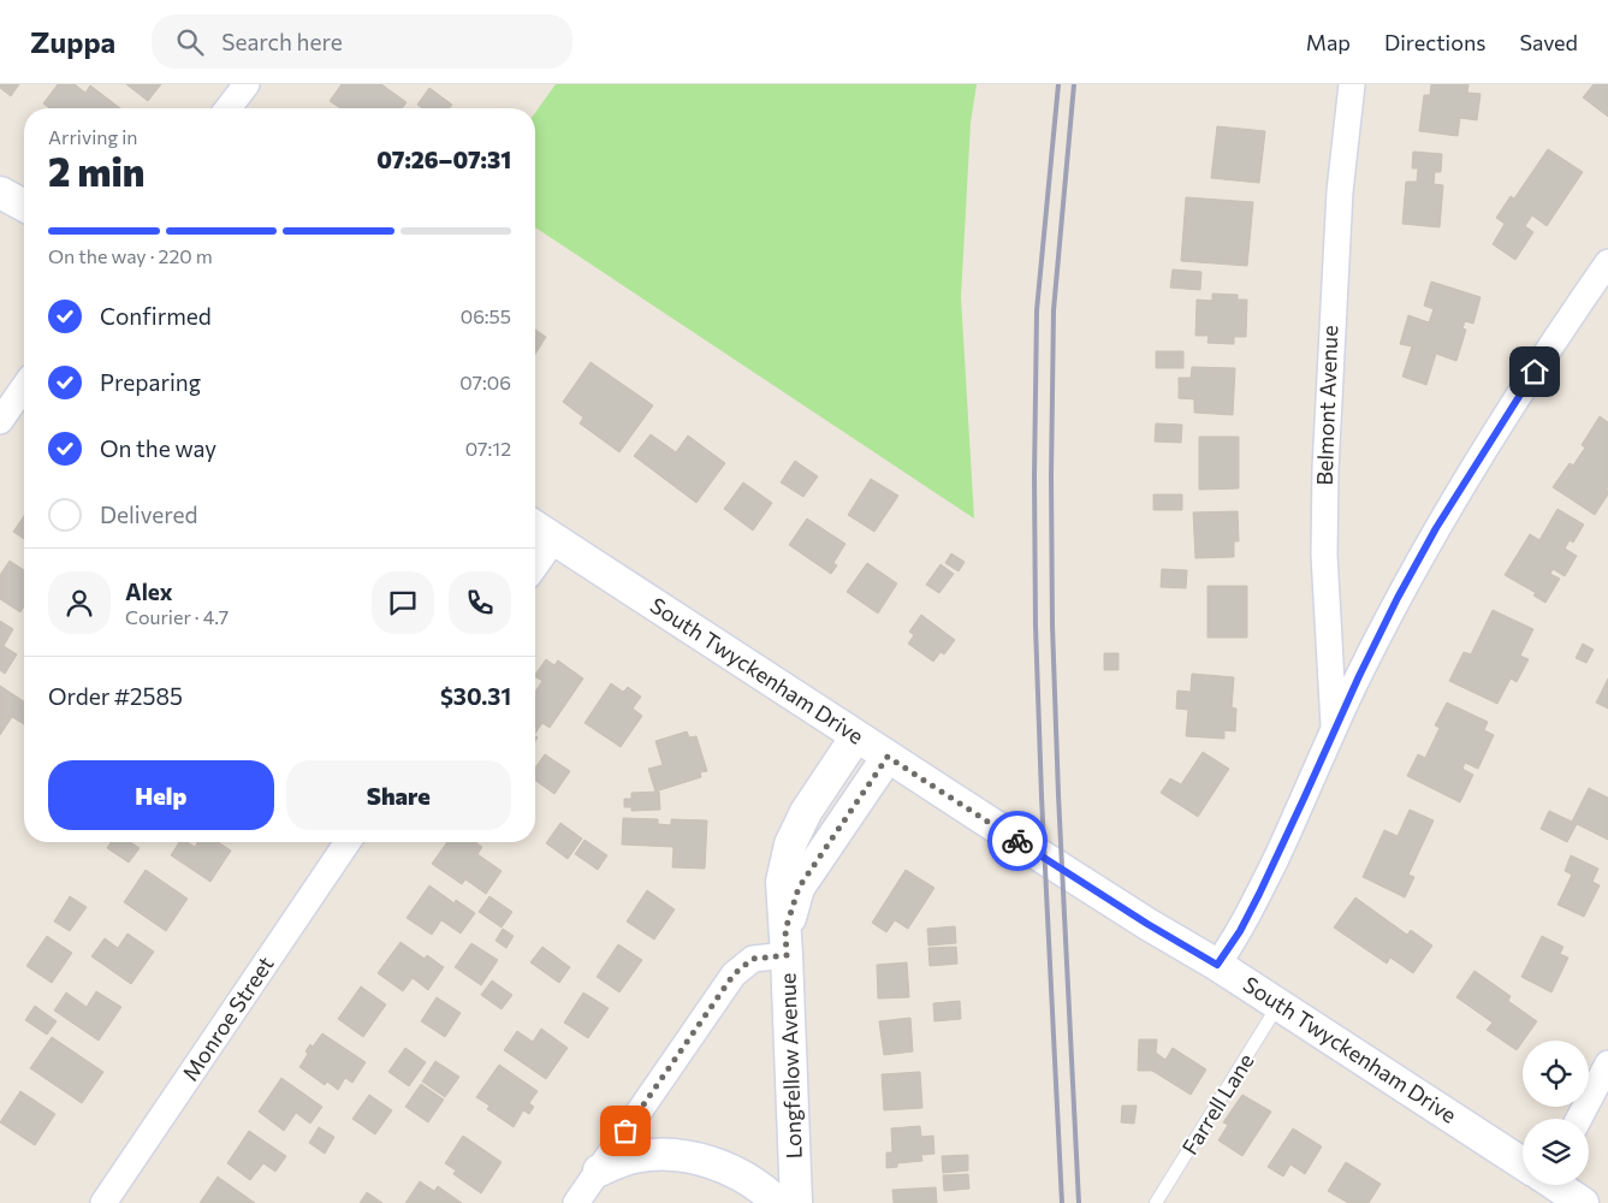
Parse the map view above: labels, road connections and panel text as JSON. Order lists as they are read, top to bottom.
{
  "streets": {
    "street": [
      "Belmont Avenue",
      "South Twyckenham Drive",
      "Monroe Street",
      "Longfellow Avenue"
    ],
    "lane": ["Farrell Lane"]
  },
  "crossings": [
    ["South Twyckenham Drive", "Longfellow Avenue"],
    ["South Twyckenham Drive", "Farrell Lane"]
  ],
  "page": {
    "header": "Zuppa",
    "search": "Search here",
    "nav": ["Map", "Directions", "Saved"],
    "heading": ["2 min", "Arriving in", "07:26–07:31"],
    "panel": [
      "Alex",
      "Courier · 4.7",
      "Order #2585",
      "$30.31"
    ],
    "bar": "On the way · 220 m",
    "list": [
      ["Confirmed", "06:55"],
      ["Preparing", "07:06"],
      ["On the way", "07:12"],
      "Delivered"
    ],
    "buttons": ["Help", "Share"]
  }
}
